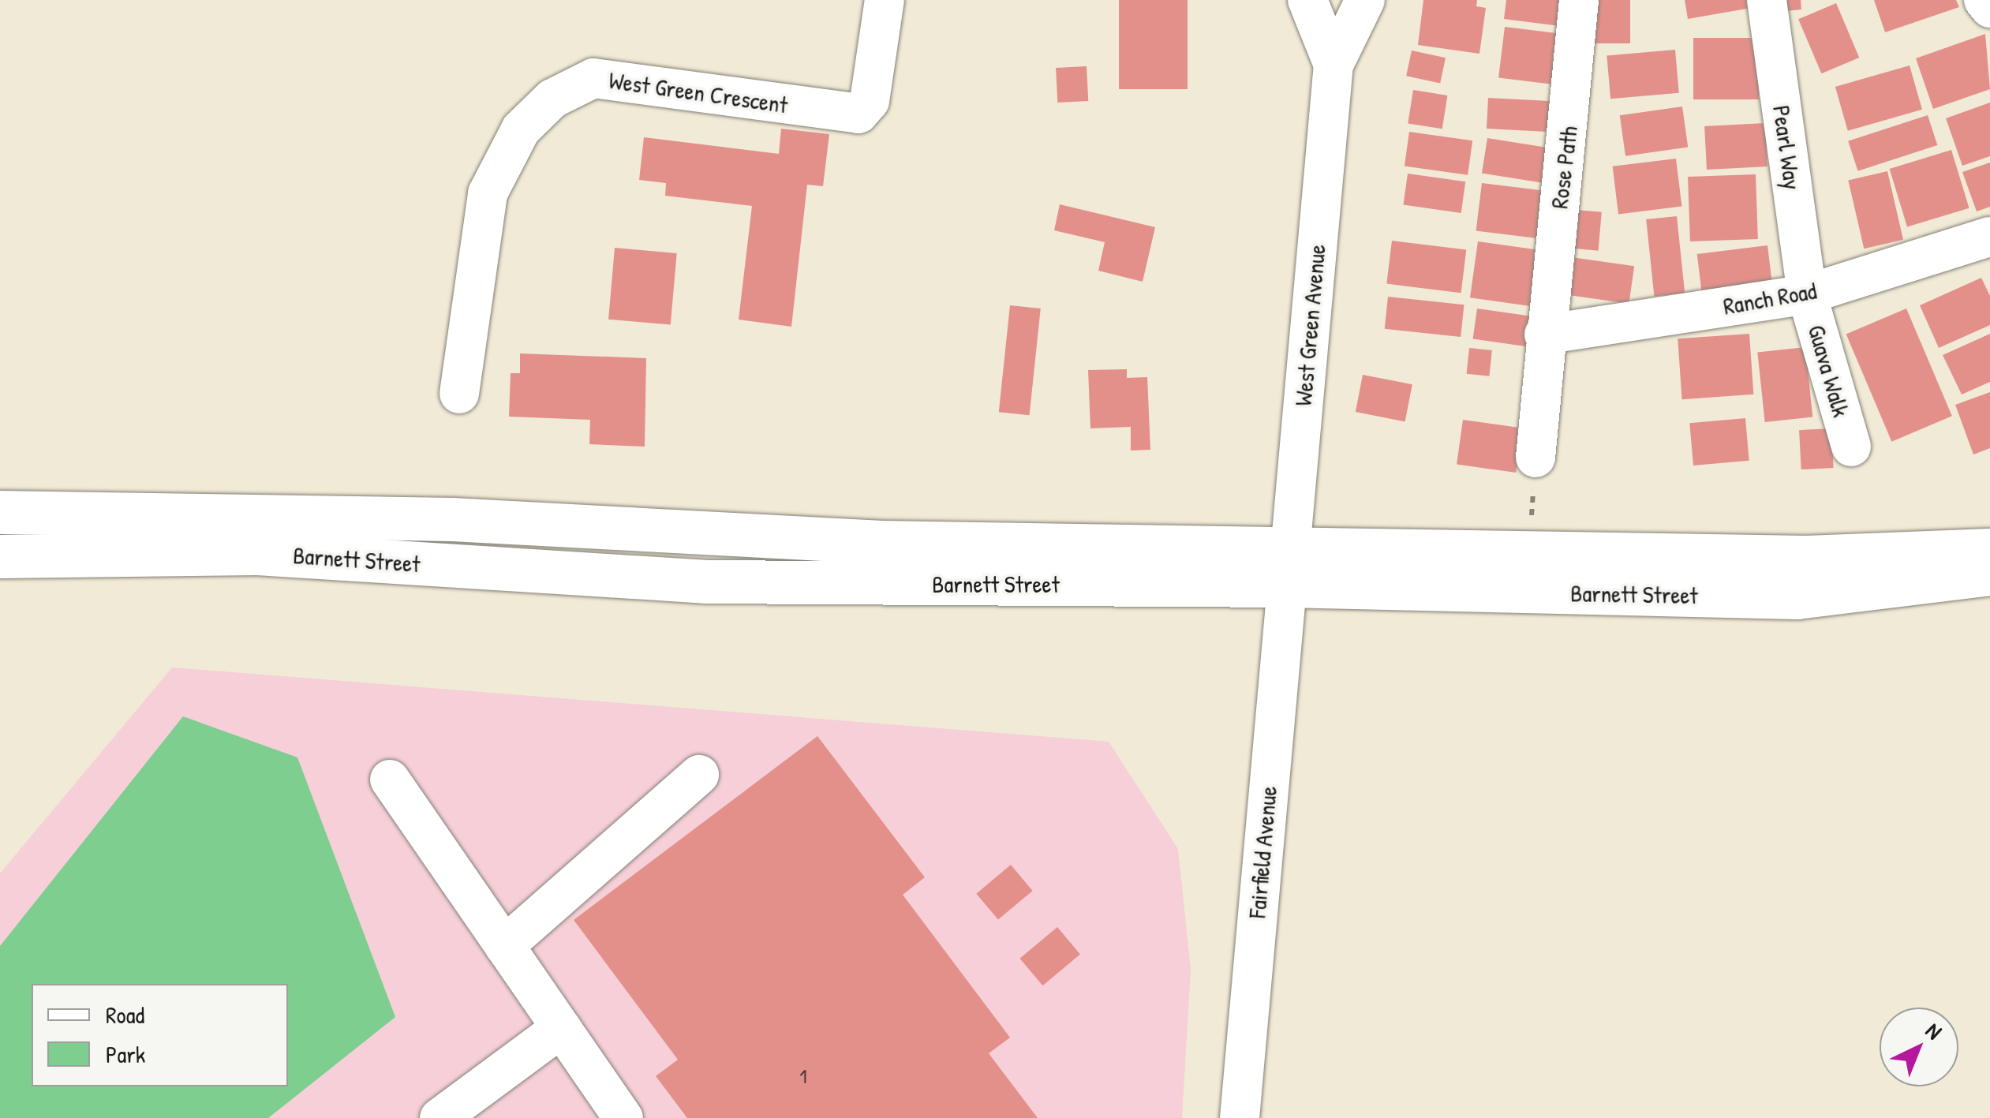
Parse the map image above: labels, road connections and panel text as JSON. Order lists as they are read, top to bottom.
{
  "streets": {
    "main road": ["Barnett Street"],
    "street": [
      "West Green Crescent",
      "Pearl Way",
      "Rose Path",
      "Ranch Road",
      "West Green Avenue",
      "Guava Walk",
      "Fairfield Avenue"
    ]
  },
  "crossings": [
    ["Pearl Way", "Ranch Road"],
    ["Pearl Way", "Guava Walk"],
    ["Rose Path", "Ranch Road"],
    ["Ranch Road", "Guava Walk"],
    ["West Green Avenue", "Barnett Street"],
    ["West Green Avenue", "Fairfield Avenue"],
    ["Barnett Street", "Fairfield Avenue"]
  ],
  "house_numbers": ["1"],
  "legend": ["Road", "Park"],
  "north": "top right"
}
